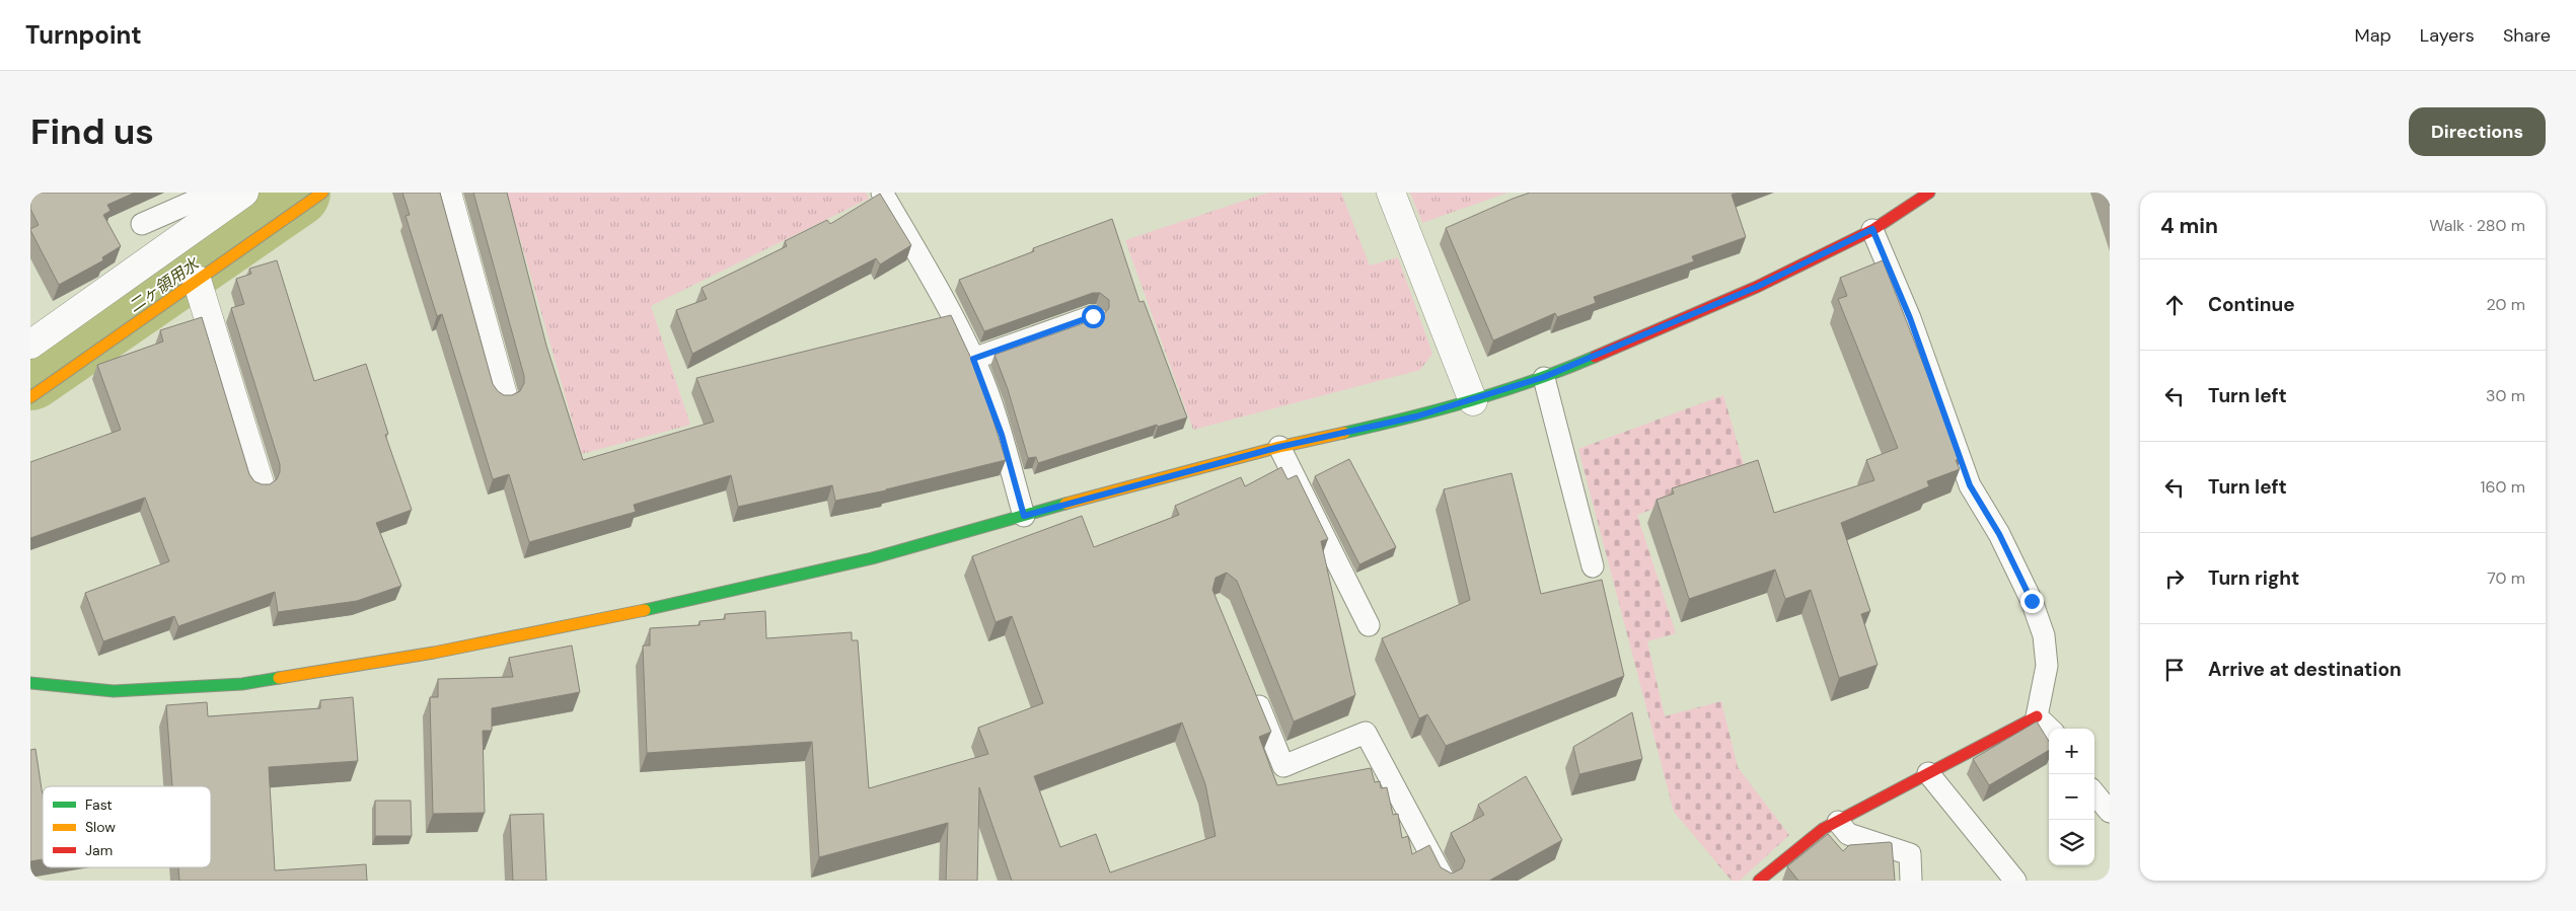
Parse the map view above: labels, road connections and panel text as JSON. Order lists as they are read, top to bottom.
{
  "water": ["二ヶ領用水"],
  "legend": ["Fast", "Slow", "Jam"],
  "page": {
    "header": "Turnpoint",
    "nav": ["Map", "Layers", "Share"],
    "buttons": "Directions",
    "title": "Find us",
    "heading": ["4 min", "Walk · 280 m"],
    "list": [
      ["Continue", "20 m"],
      ["Turn left", "30 m"],
      ["Turn left", "160 m"],
      ["Turn right", "70 m"],
      "Arrive at destination"
    ],
    "map_buttons": ["+", "−"]
  }
}
